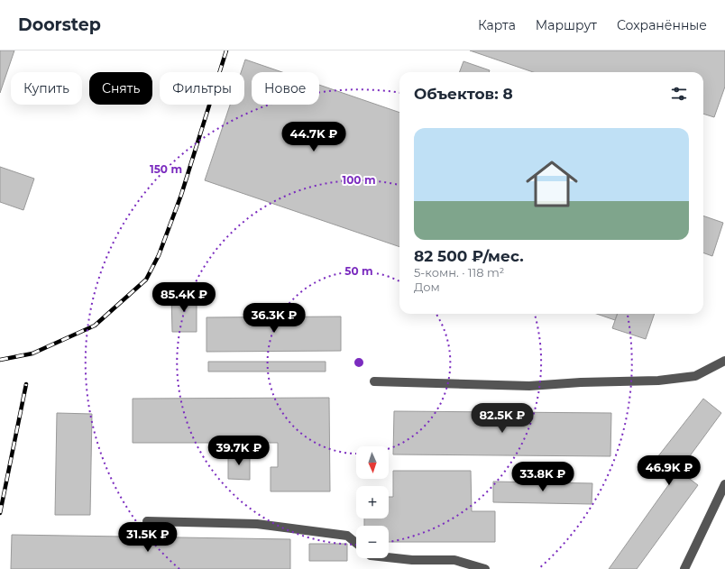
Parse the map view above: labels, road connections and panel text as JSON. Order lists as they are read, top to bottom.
{
  "north": "bottom",
  "page": {
    "header": "Doorstep",
    "nav": ["Карта", "Маршрут", "Сохранённые"],
    "chip": [
      "Купить",
      "Снять",
      "Фильтры",
      "Новое"
    ],
    "heading": "Объектов: 8",
    "list": [
      {
        "name": "82 500 ₽/мес.",
        "note": "5-комн. · 118 m² · Дом"
      }
    ],
    "price": [
      "44.7K ₽",
      "85.4K ₽",
      "36.3K ₽",
      "82.5K ₽",
      "39.7K ₽",
      "46.9K ₽",
      "33.8K ₽",
      "31.5K ₽"
    ],
    "map_buttons": ["+", "−"]
  },
  "rings": ["150 m", "100 m", "50 m"]
}
